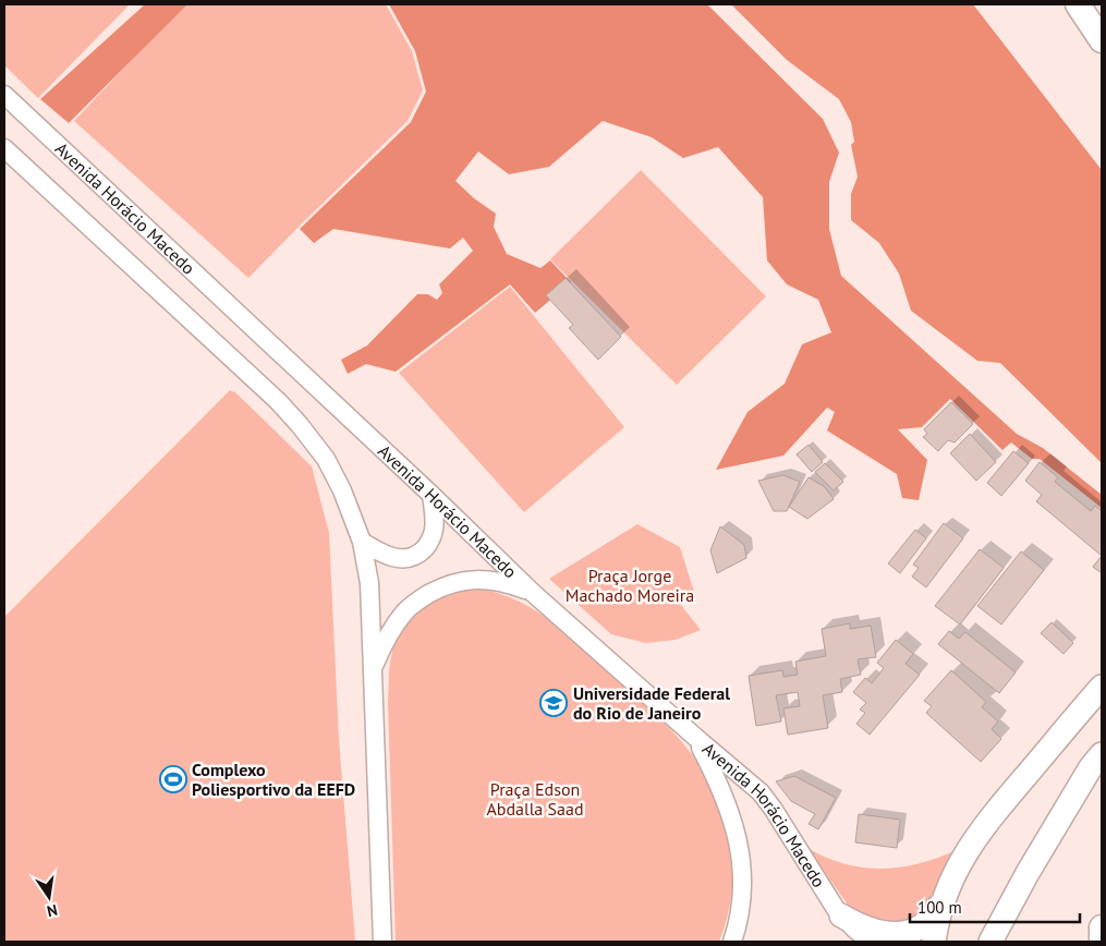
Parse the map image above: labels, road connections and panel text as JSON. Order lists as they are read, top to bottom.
{
  "streets": {
    "street": ["Avenida Horácio Macedo"]
  },
  "parks": ["Praça Jorge Machado Moreira", "Praça Edson Abdalla Saad"],
  "places": {
    "school or university": ["Universidade Federal do Rio de Janeiro"],
    "sports": ["Complexo Poliesportivo da EEFD"]
  },
  "scale_bar": "100 m",
  "north": "bottom"
}
